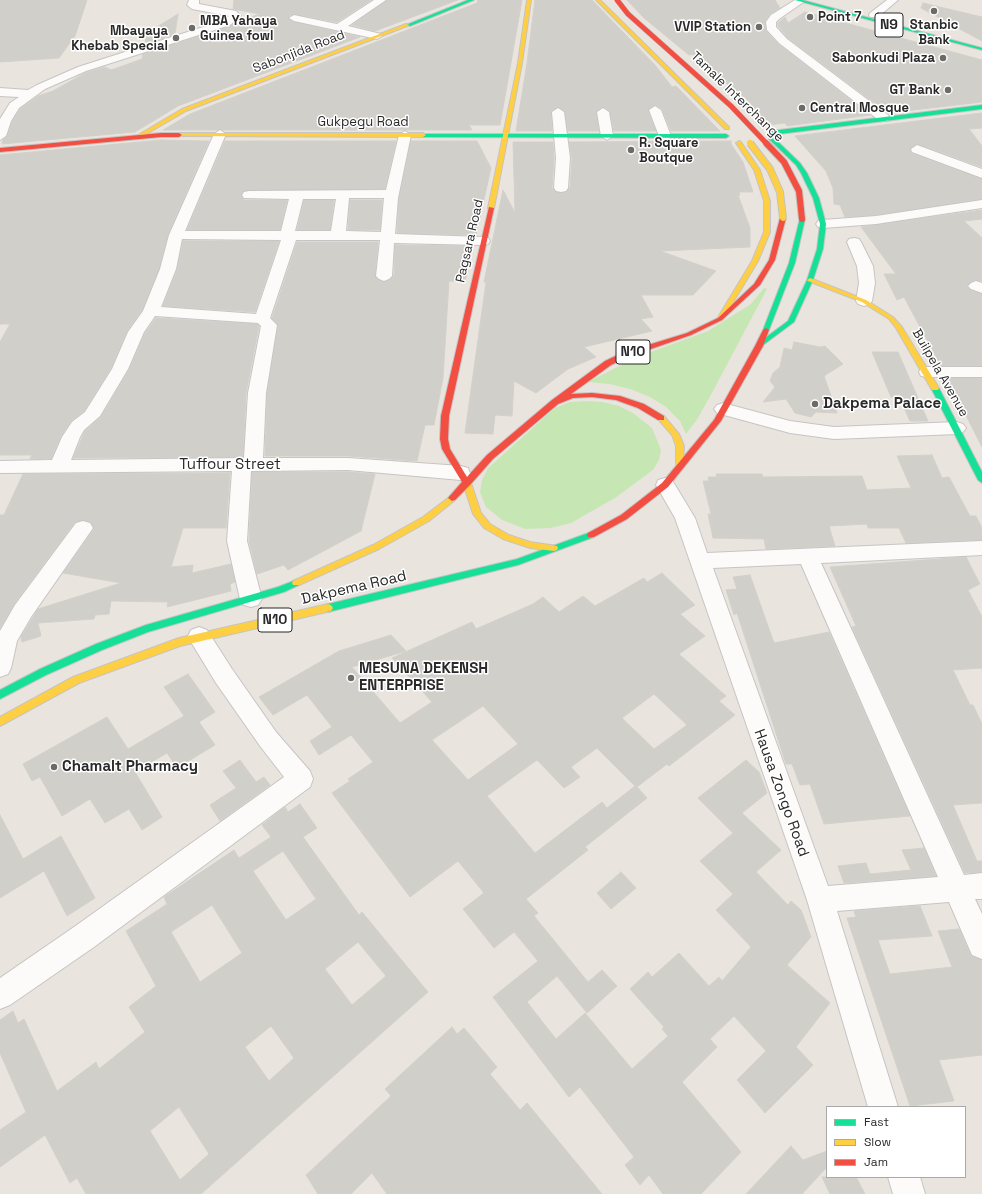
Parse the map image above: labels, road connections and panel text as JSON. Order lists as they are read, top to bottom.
{
  "streets": {
    "main road": [
      "N9",
      "Sabonjida Road",
      "Tamale Interchange",
      "Gukpegu Road",
      "Pagsara Road",
      "N10",
      "Builpela Avenue",
      "Dakpema Road"
    ],
    "street": ["Tuffour Street", "Hausa Zongo Road"]
  },
  "crossings": [
    ["Sabonjida Road", "Gukpegu Road"],
    ["Tamale Interchange", "Gukpegu Road"],
    ["Tamale Interchange", "N10"],
    ["Gukpegu Road", "Pagsara Road"],
    ["Pagsara Road", "N10"],
    ["Pagsara Road", "Tuffour Street"],
    ["Pagsara Road", "Dakpema Road"],
    ["N10", "Tuffour Street"],
    ["N10", "Dakpema Road"],
    ["N10", "Hausa Zongo Road"],
    ["Tuffour Street", "Dakpema Road"]
  ],
  "places": [
    "Stanbic Bank",
    "Point 7",
    "VVIP Station",
    "MBA Yahaya Guinea fowl",
    "Mbayaya Khebab Special",
    "Sabonkudi Plaza",
    "GT Bank",
    "Central Mosque",
    "R. Square Boutque",
    "Dakpema Palace",
    "MESUNA DEKENSH ENTERPRISE",
    "Chamalt Pharmacy"
  ],
  "legend": ["Fast", "Slow", "Jam"]
}
